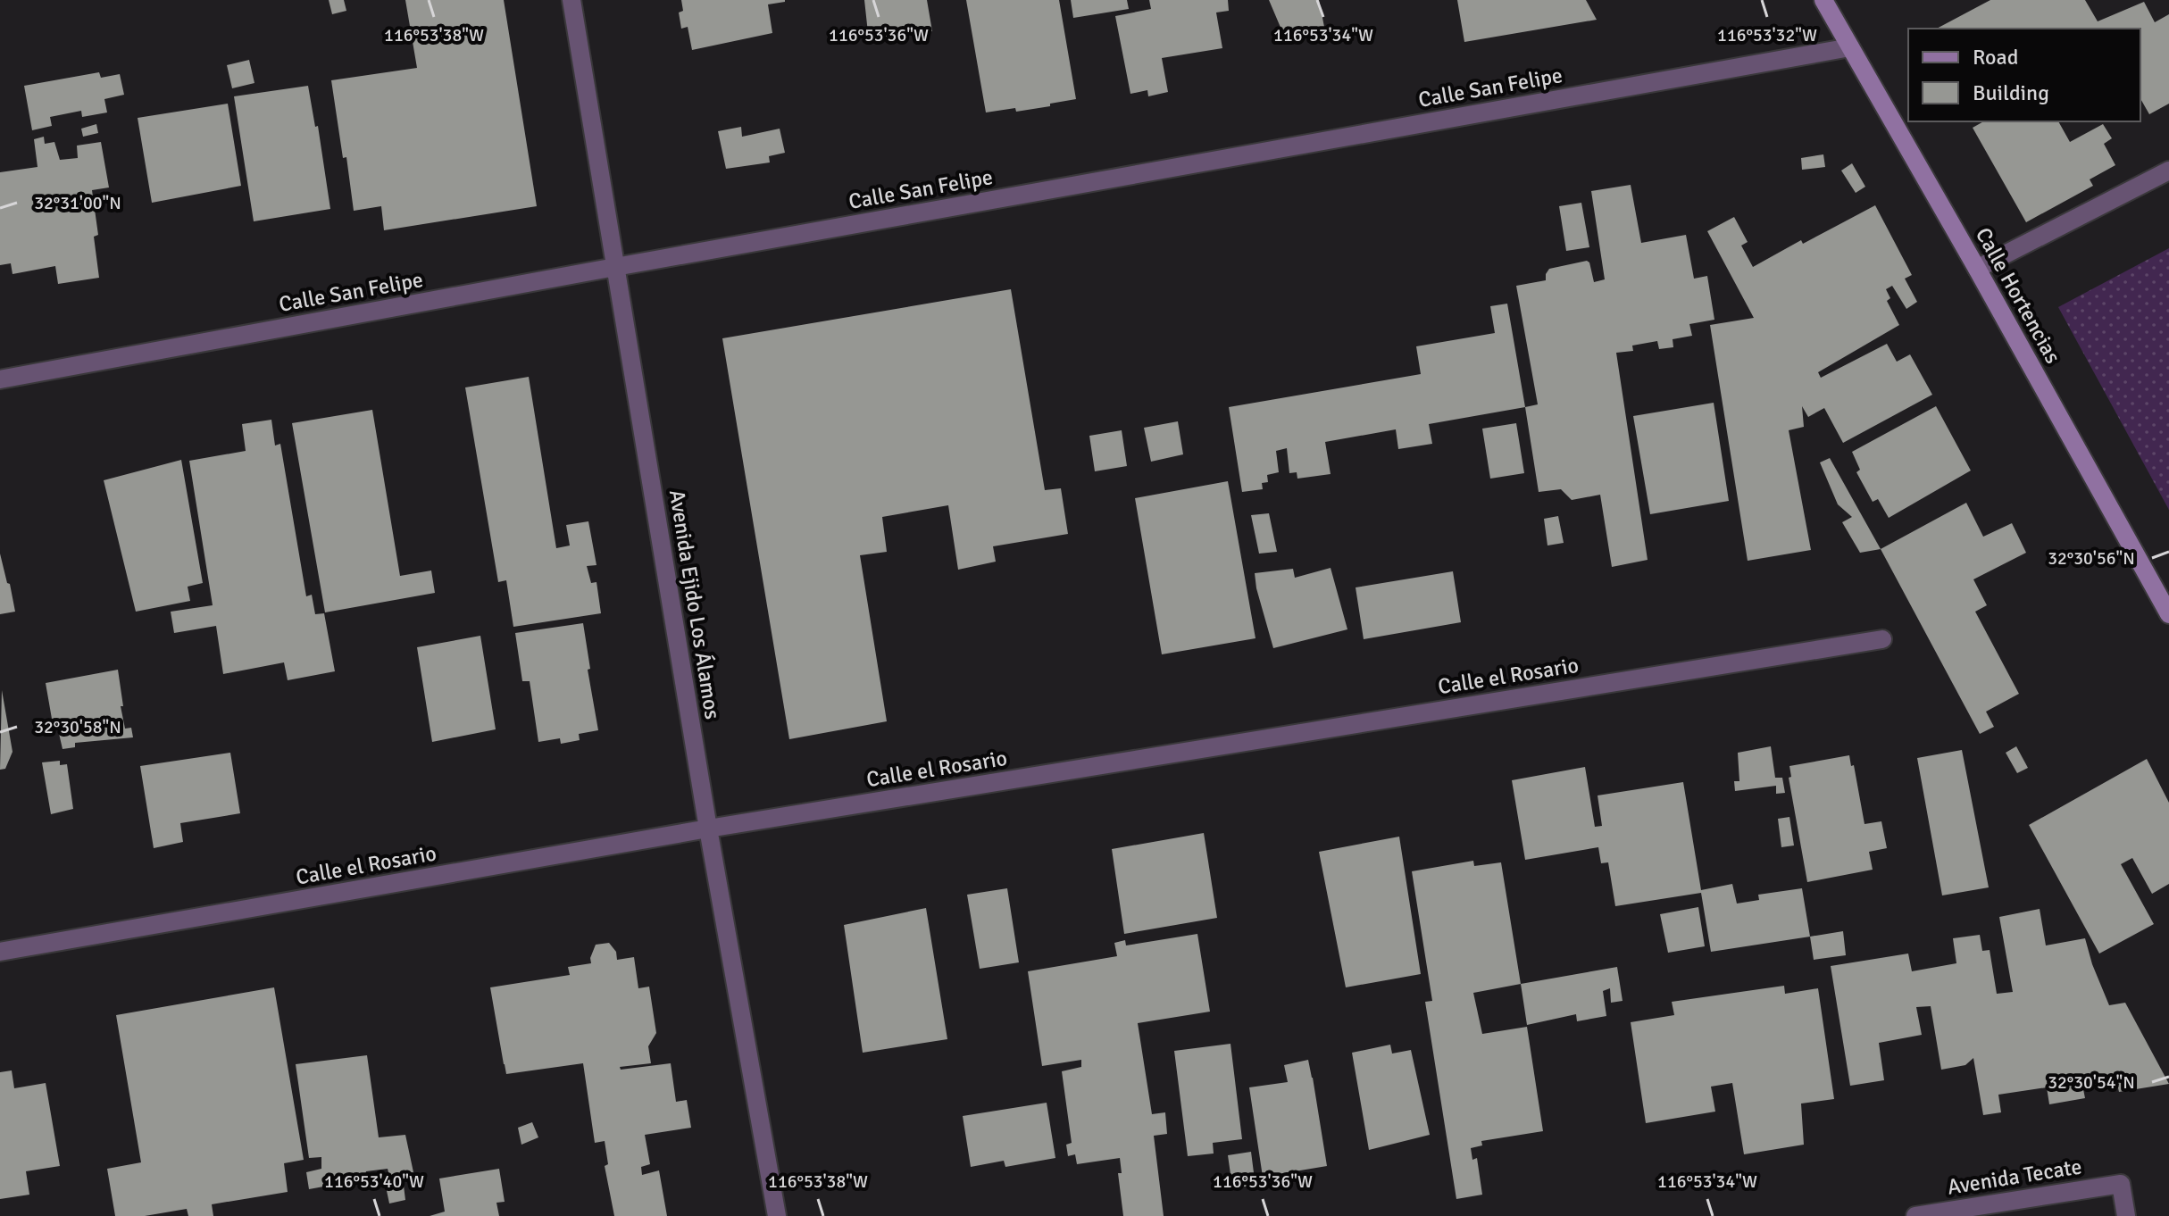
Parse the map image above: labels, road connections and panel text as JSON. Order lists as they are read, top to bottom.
{
  "streets": {
    "street": [
      "Calle San Felipe",
      "Calle Hortencias",
      "Avenida Ejido Los Álamos",
      "Calle el Rosario",
      "Avenida Tecate"
    ]
  },
  "crossings": [
    ["Calle San Felipe", "Calle Hortencias"],
    ["Calle San Felipe", "Avenida Ejido Los Álamos"],
    ["Avenida Ejido Los Álamos", "Calle el Rosario"]
  ],
  "legend": ["Road", "Building"],
  "coordinates": [
    "116°53'38\"W",
    "116°53'36\"W",
    "116°53'34\"W",
    "116°53'32\"W",
    "32°31'00\"N",
    "32°30'56\"N",
    "32°30'58\"N",
    "32°30'54\"N",
    "116°53'40\"W"
  ]
}
